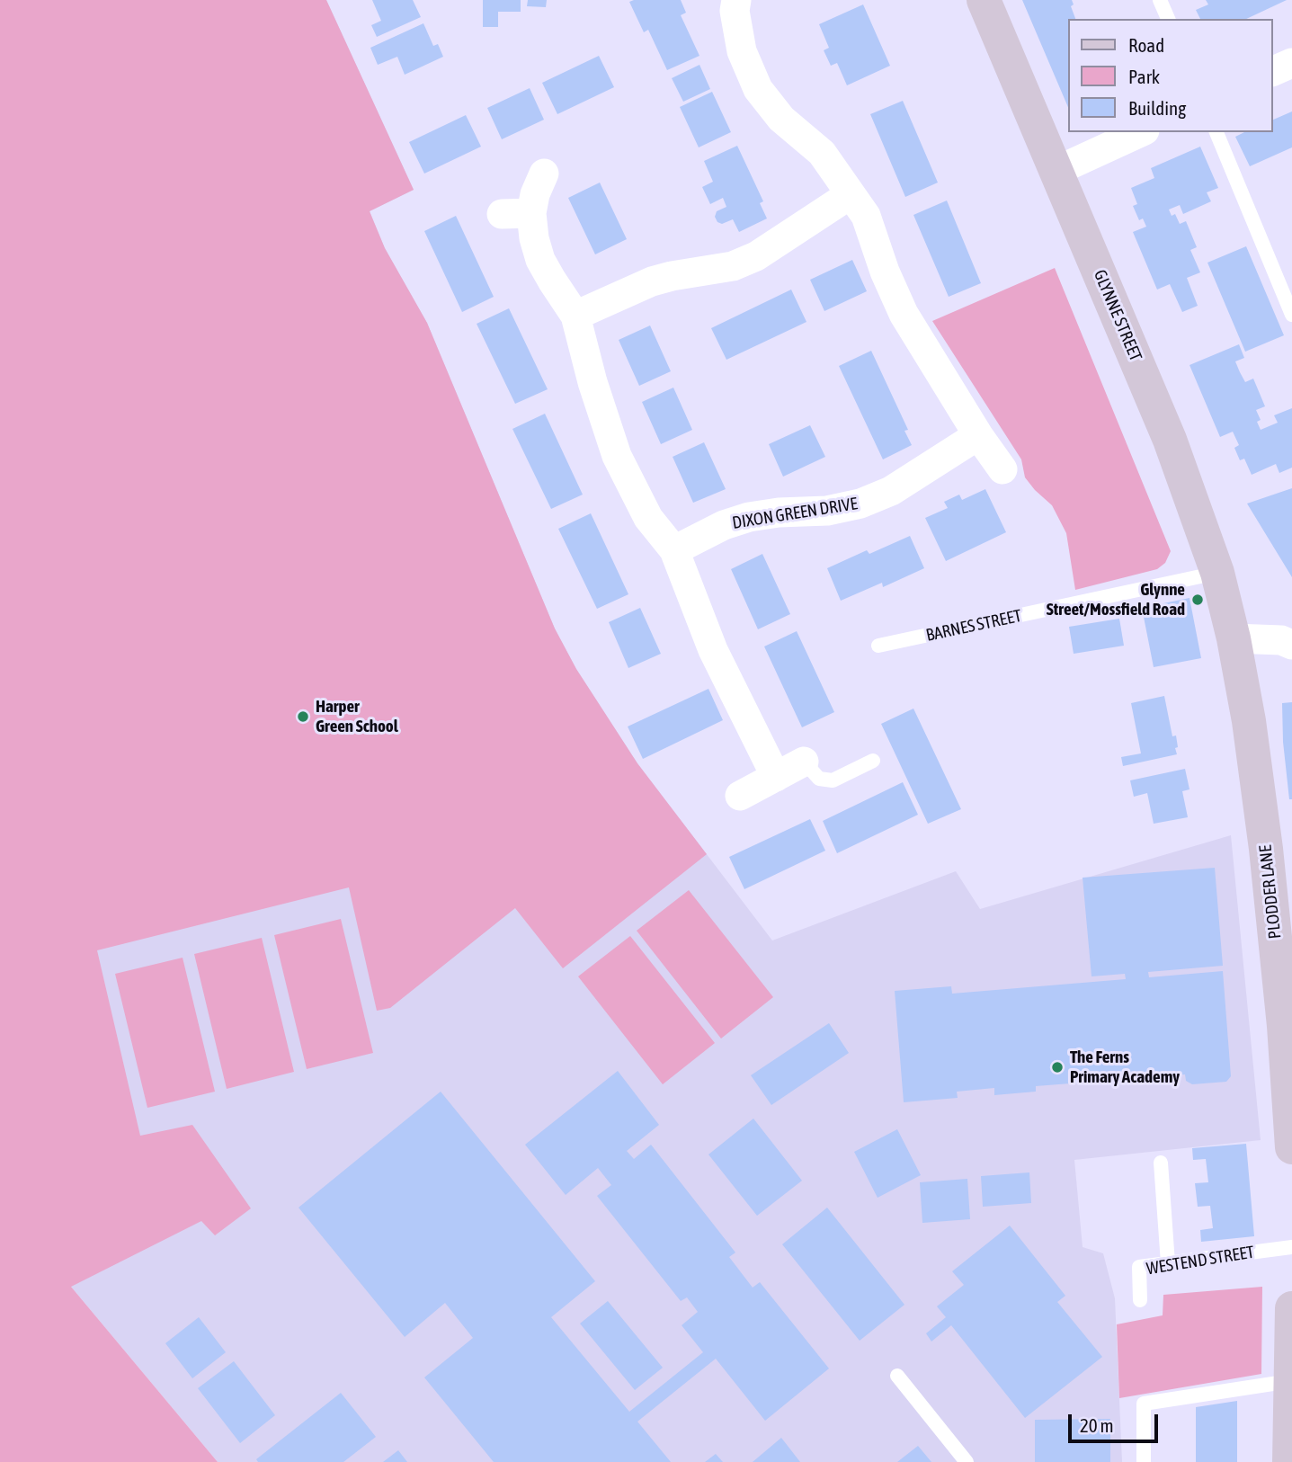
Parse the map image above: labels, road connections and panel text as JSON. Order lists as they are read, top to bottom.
{
  "streets": {
    "main road": ["GLYNNE STREET", "PLODDER LANE"],
    "street": ["DIXON GREEN DRIVE"],
    "lane": ["BARNES STREET", "WESTEND STREET"]
  },
  "crossings": [
    ["GLYNNE STREET", "BARNES STREET"],
    ["GLYNNE STREET", "PLODDER LANE"]
  ],
  "places": ["Glynne Street/Mossfield Road", "Harper Green School", "The Ferns Primary Academy"],
  "legend": ["Road", "Park", "Building"],
  "scale_bar": "20 m"
}
